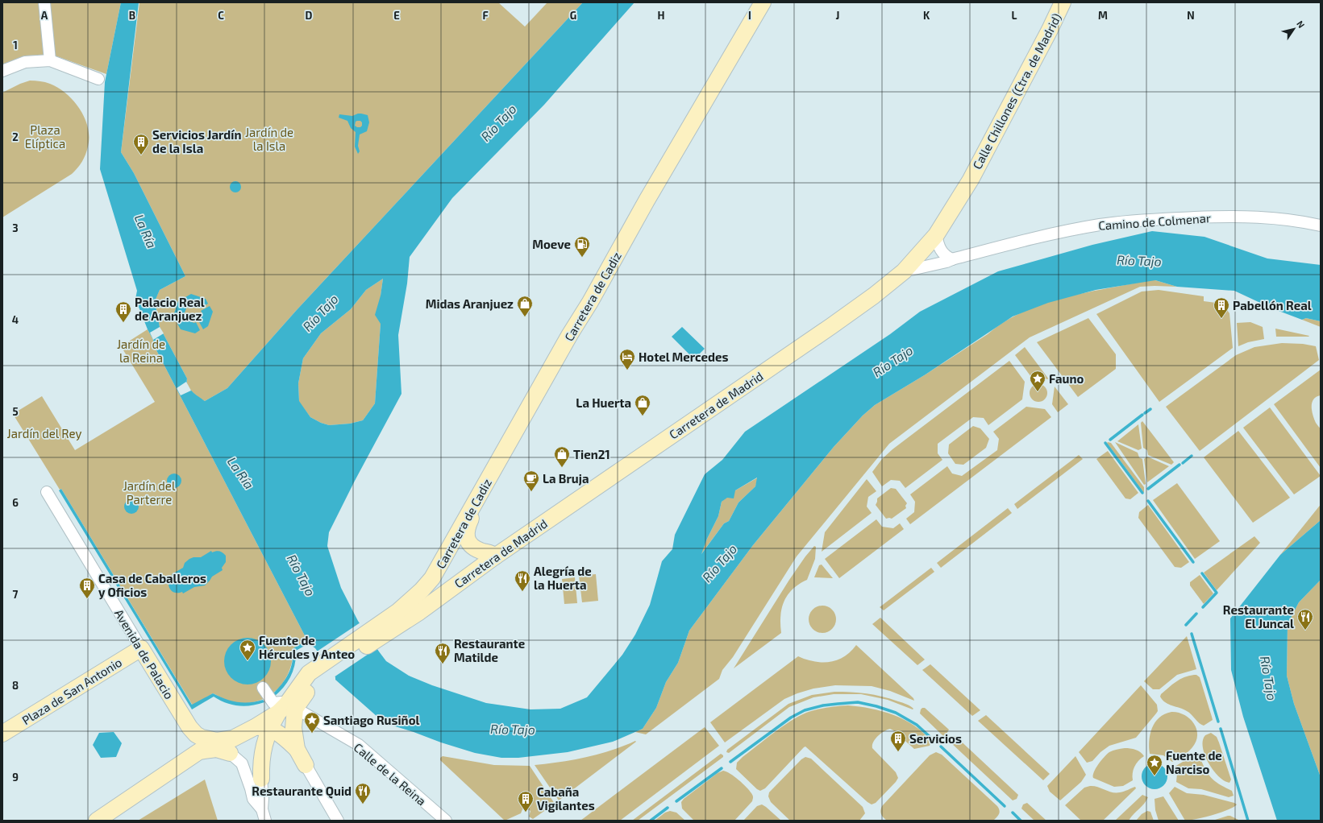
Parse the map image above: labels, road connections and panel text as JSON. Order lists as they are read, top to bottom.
{
  "streets": {
    "main road": [
      "Calle Chillones (Ctra. de Madrid)",
      "Carretera de Cadiz",
      "Carretera de Madrid",
      "Avenida de Palacio",
      "Plaza de San Antonio"
    ],
    "street": ["Camino de Colmenar", "Calle de la Reina"]
  },
  "crossings": [
    ["Calle Chillones (Ctra. de Madrid)", "Carretera de Madrid"],
    ["Camino de Colmenar", "Carretera de Madrid"],
    ["Carretera de Cadiz", "Carretera de Madrid"],
    ["Avenida de Palacio", "Plaza de San Antonio"]
  ],
  "water": ["Río Tajo", "La Ría"],
  "parks": [
    "Plaza Elíptica",
    "Jardín de la Isla",
    "Jardín de la Reina",
    "Jardín del Rey",
    "Jardín del Parterre"
  ],
  "places": {
    "building": [
      "Servicios Jardín de la Isla",
      "Pabellón Real",
      "Palacio Real de Aranjuez",
      "Casa de Caballeros y Oficios",
      "Servicios",
      "Cabaña Vigilantes"
    ],
    "fuel station": ["Moeve"],
    "shop": ["Midas Aranjuez", "La Huerta", "Tien21"],
    "hotel": ["Hotel Mercedes"],
    "place": [
      "Fauno",
      "Fuente de Hércules y Anteo",
      "Santiago Rusiñol",
      "Fuente de Narciso"
    ],
    "cafe": ["La Bruja"],
    "restaurant": [
      "Alegría de la Huerta",
      "Restaurante El Juncal",
      "Restaurante Matilde",
      "Restaurante Quid"
    ]
  },
  "north": "top right",
  "grid": {
    "columns": [
      "A",
      "B",
      "C",
      "D",
      "E",
      "F",
      "G",
      "H",
      "I",
      "J",
      "K",
      "L",
      "M",
      "N"
    ],
    "rows": [
      "1",
      "2",
      "3",
      "4",
      "5",
      "6",
      "7",
      "8",
      "9"
    ]
  }
}
